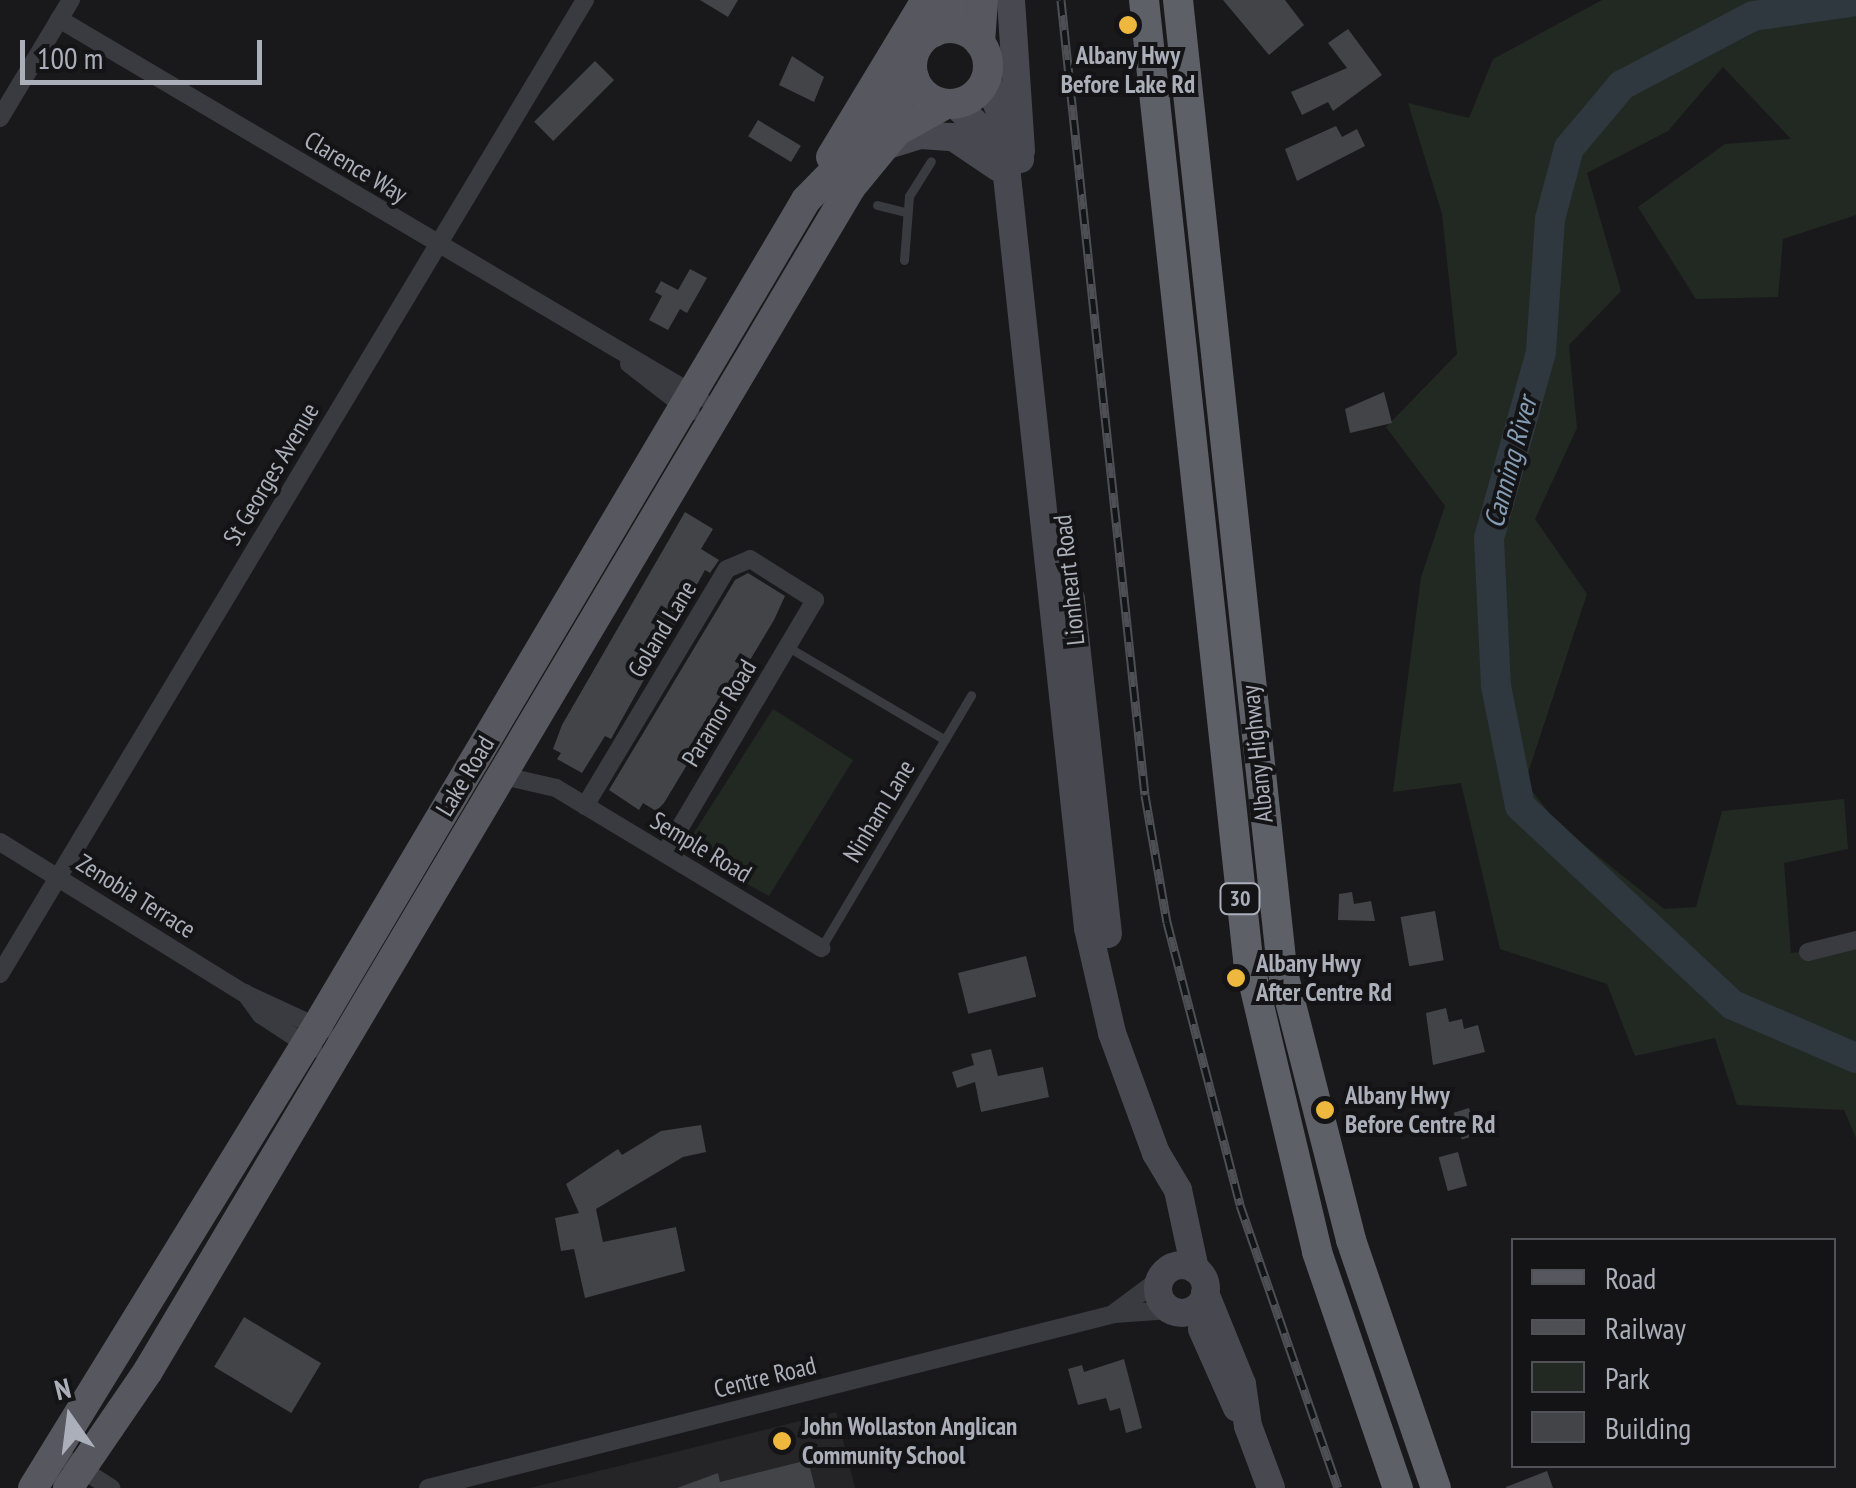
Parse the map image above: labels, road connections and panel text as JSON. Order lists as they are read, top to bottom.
{
  "streets": {
    "highway": ["Albany Highway", "30"],
    "main road": ["Lionheart Road", "Lake Road"],
    "street": [
      "Clarence Way",
      "St Georges Avenue",
      "Goland Lane",
      "Paramor Road",
      "Semple Road",
      "Zenobia Terrace",
      "Centre Road"
    ],
    "lane": ["Ninham Lane"]
  },
  "crossings": [
    ["Clarence Way", "St Georges Avenue"],
    ["Clarence Way", "Lake Road"],
    ["St Georges Avenue", "Zenobia Terrace"],
    ["Lionheart Road", "Lake Road"],
    ["Lionheart Road", "Centre Road"],
    ["Goland Lane", "Paramor Road"],
    ["Goland Lane", "Semple Road"],
    ["Paramor Road", "Semple Road"],
    ["Lake Road", "Semple Road"],
    ["Lake Road", "Zenobia Terrace"],
    ["Ninham Lane", "Semple Road"]
  ],
  "water": ["Canning River"],
  "places": [
    "Albany Hwy Before Lake Rd",
    "Albany Hwy After Centre Rd",
    "Albany Hwy Before Centre Rd",
    "John Wollaston Anglican Community School"
  ],
  "legend": [
    "Road",
    "Railway",
    "Park",
    "Building"
  ],
  "scale_bar": "100 m",
  "north": "top"
}
